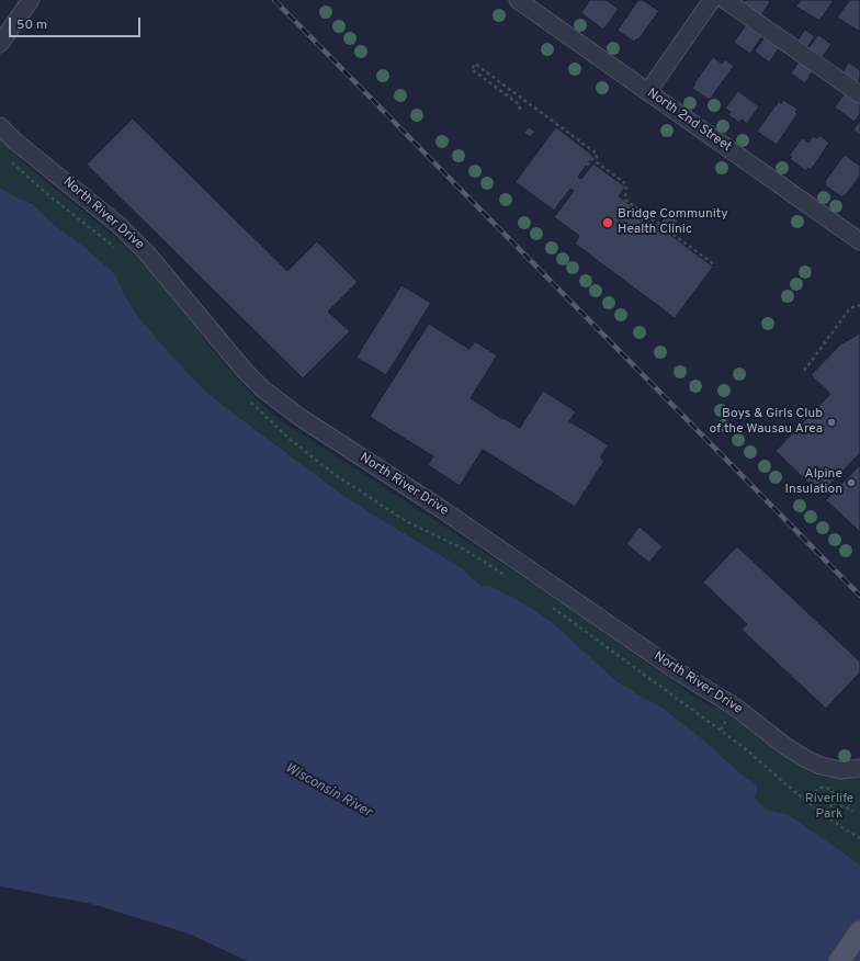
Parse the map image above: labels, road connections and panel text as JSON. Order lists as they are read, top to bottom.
{
  "streets": {
    "street": ["North 2nd Street", "North River Drive"]
  },
  "water": ["Wisconsin River"],
  "parks": ["Riverlife Park"],
  "places": ["Bridge Community Health Clinic", "Boys & Girls Club of the Wausau Area", "Alpine Insulation"],
  "scale_bar": "50 m"
}
